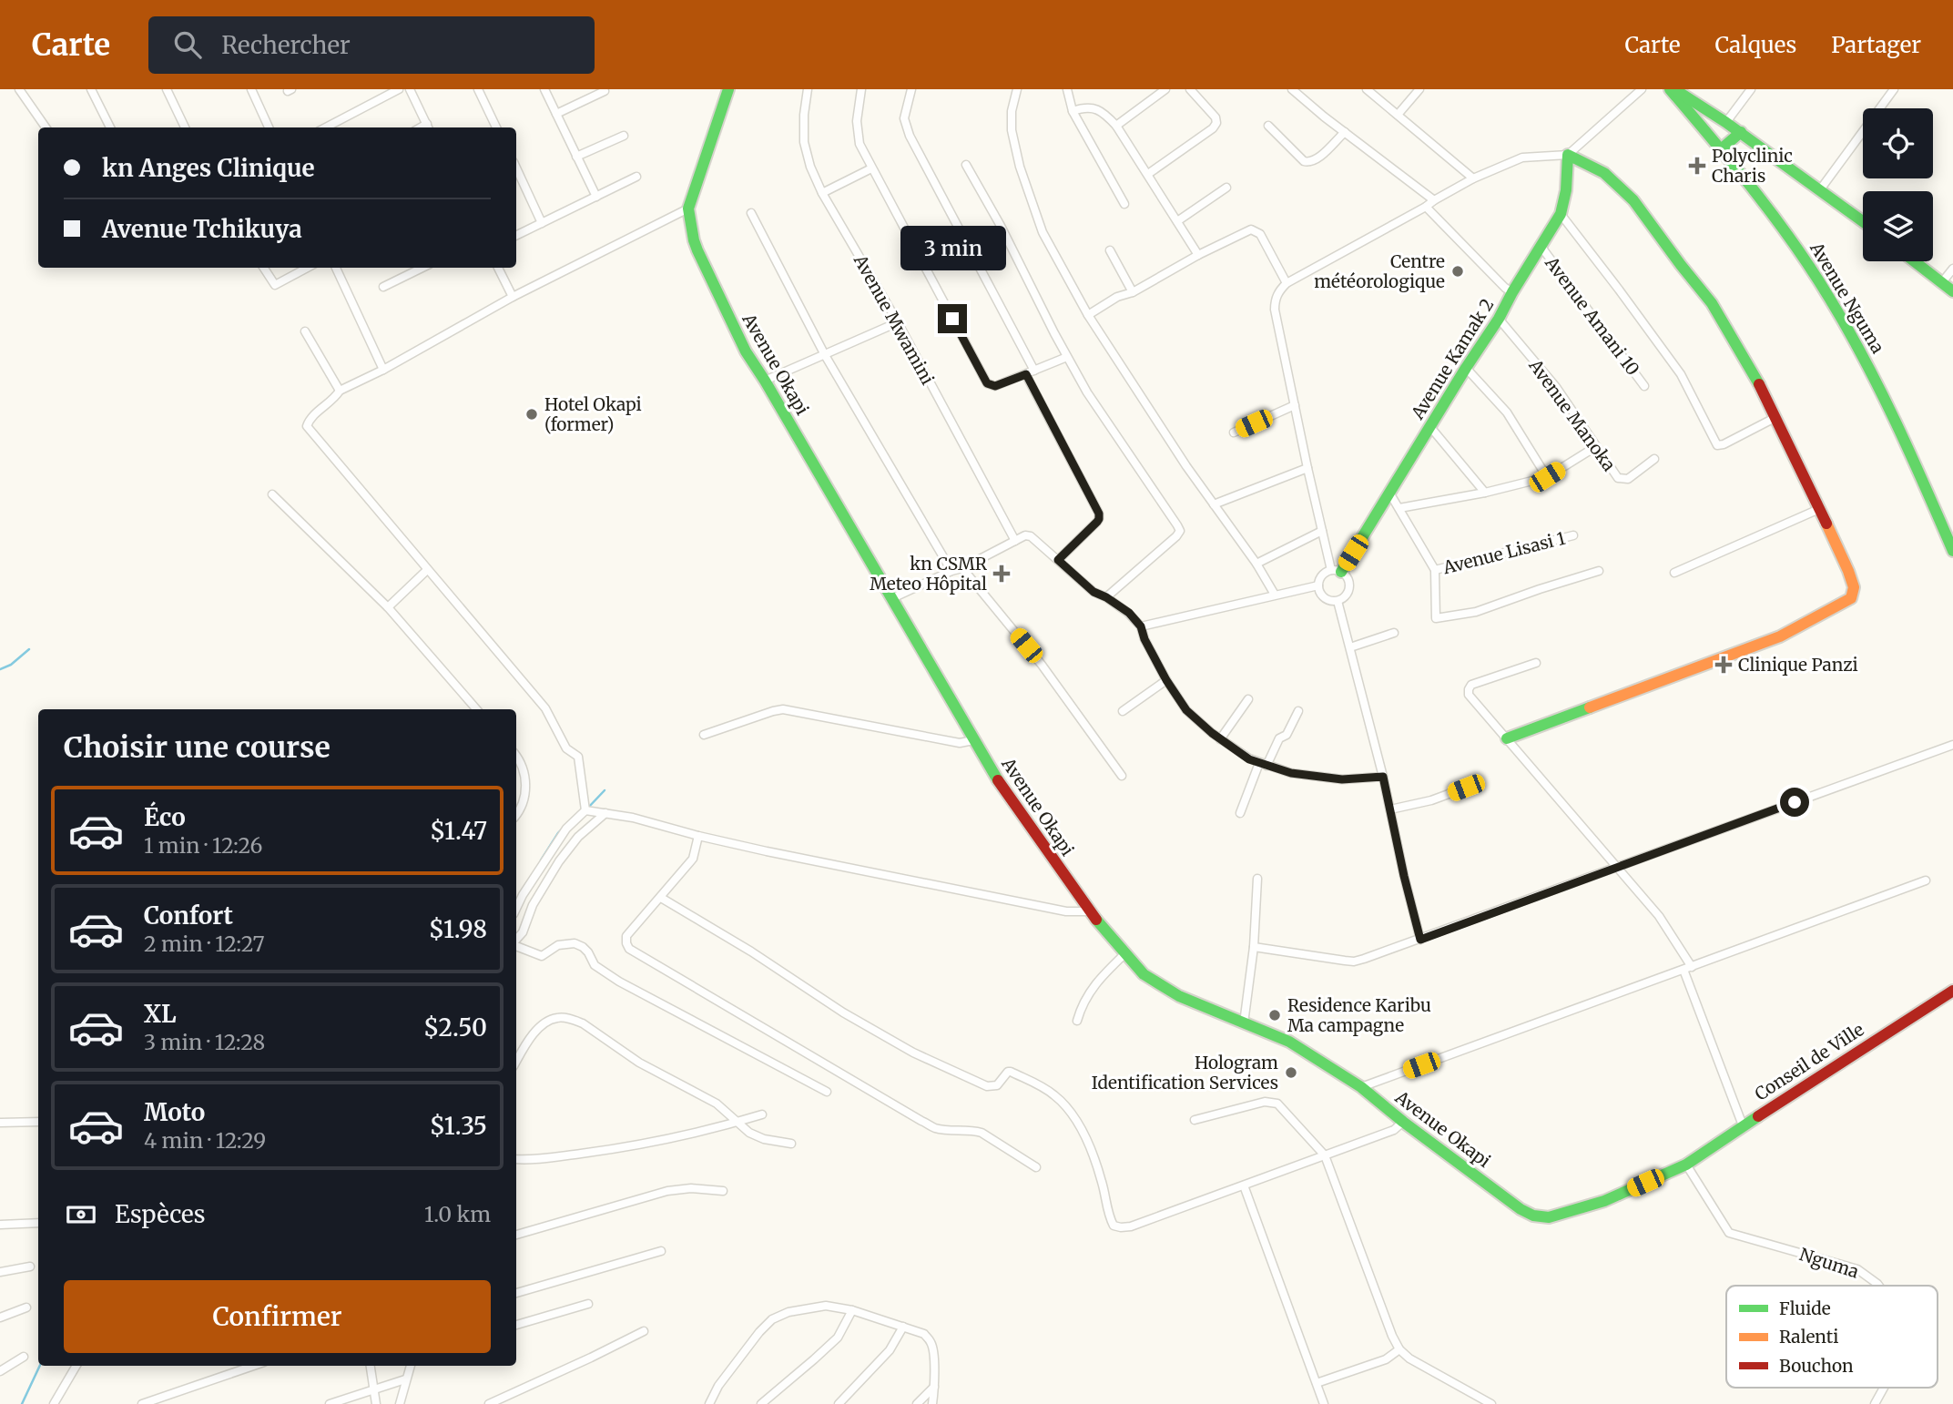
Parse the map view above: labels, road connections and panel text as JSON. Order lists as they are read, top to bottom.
{
  "streets": {
    "street": [
      "Avenue Nguma",
      "Avenue Amani 10",
      "Avenue Mwamini",
      "Avenue Kamak 2",
      "Avenue Okapi",
      "Avenue Manoka",
      "Avenue Lisasi 1",
      "Conseil de Ville",
      "Nguma"
    ]
  },
  "crossings": [
    ["Avenue Amani 10", "Avenue Kamak 2"],
    ["Avenue Kamak 2", "Avenue Manoka"],
    ["Avenue Okapi", "Conseil de Ville"],
    ["Avenue Okapi", "Nguma"],
    ["Conseil de Ville", "Nguma"]
  ],
  "places": {
    "health": ["Polyclinic Charis", "kn CSMR Meteo Hôpital", "Clinique Panzi"],
    "other": [
      "Centre météorologique",
      "Hotel Okapi (former)",
      "Residence Karibu Ma campagne",
      "Hologram Identification Services"
    ]
  },
  "legend": ["Fluide", "Ralenti", "Bouchon"],
  "page": {
    "header": "Carte",
    "search": "Rechercher",
    "nav": ["Carte", "Calques", "Partager"],
    "banner": ["kn Anges Clinique", "Avenue Tchikuya"],
    "bubble": "3 min",
    "heading": "Choisir une course",
    "list": [
      {
        "name": "Éco",
        "note": "1 min · 12:26",
        "value": "$1.47"
      },
      {
        "name": "Confort",
        "note": "2 min · 12:27",
        "value": "$1.98"
      },
      {
        "name": "XL",
        "note": "3 min · 12:28",
        "value": "$2.50"
      },
      {
        "name": "Moto",
        "note": "4 min · 12:29",
        "value": "$1.35"
      }
    ],
    "pay": ["Espèces", "1.0 km"],
    "buttons": "Confirmer"
  }
}
